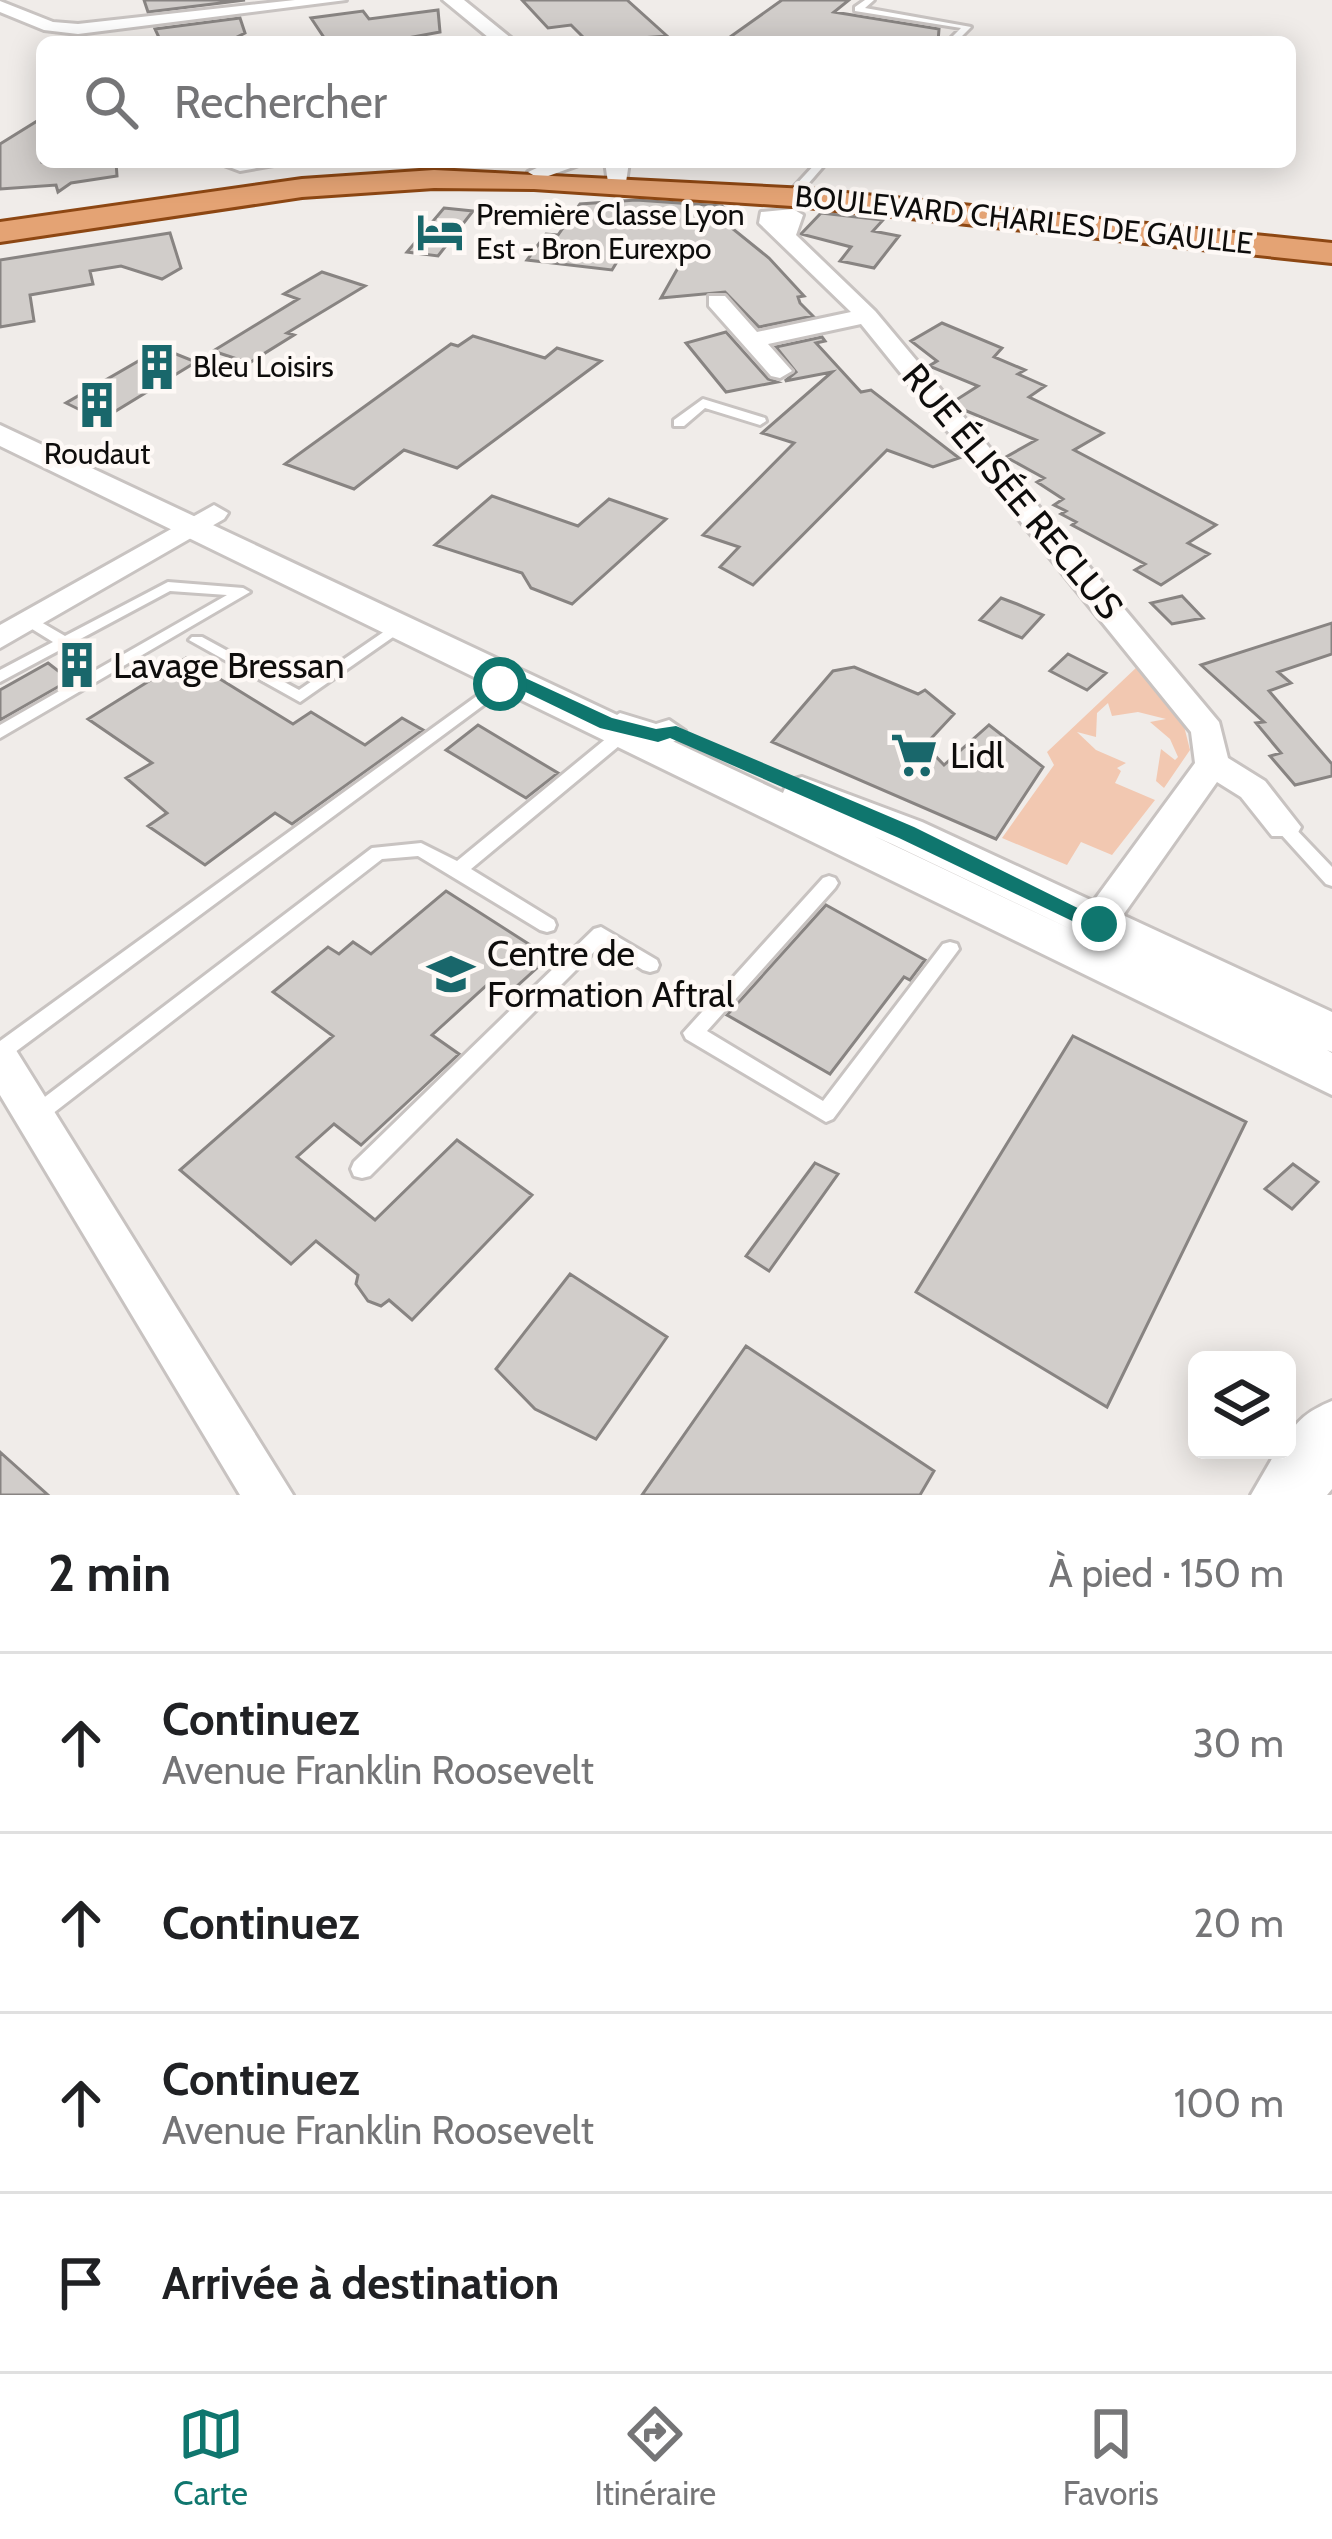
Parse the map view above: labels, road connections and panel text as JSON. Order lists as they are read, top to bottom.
{
  "streets": {
    "main road": ["BOULEVARD CHARLES DE GAULLE"],
    "street": ["RUE ÉLISÉE RECLUS"]
  },
  "places": {
    "hotel": ["Première Classe Lyon Est - Bron Eurexpo"],
    "building": ["Bleu Loisirs", "Roudaut", "Lavage Bressan"],
    "supermarket": ["Lidl"],
    "school or university": ["Centre de Formation Aftral"]
  },
  "page": {
    "search": "Rechercher",
    "heading": ["2 min", "À pied · 150 m"],
    "list": [
      ["Continuez", "Avenue Franklin Roosevelt", "30 m"],
      ["Continuez", "20 m"],
      ["Continuez", "Avenue Franklin Roosevelt", "100 m"],
      "Arrivée à destination"
    ],
    "nav": ["Carte", "Itinéraire", "Favoris"]
  }
}
